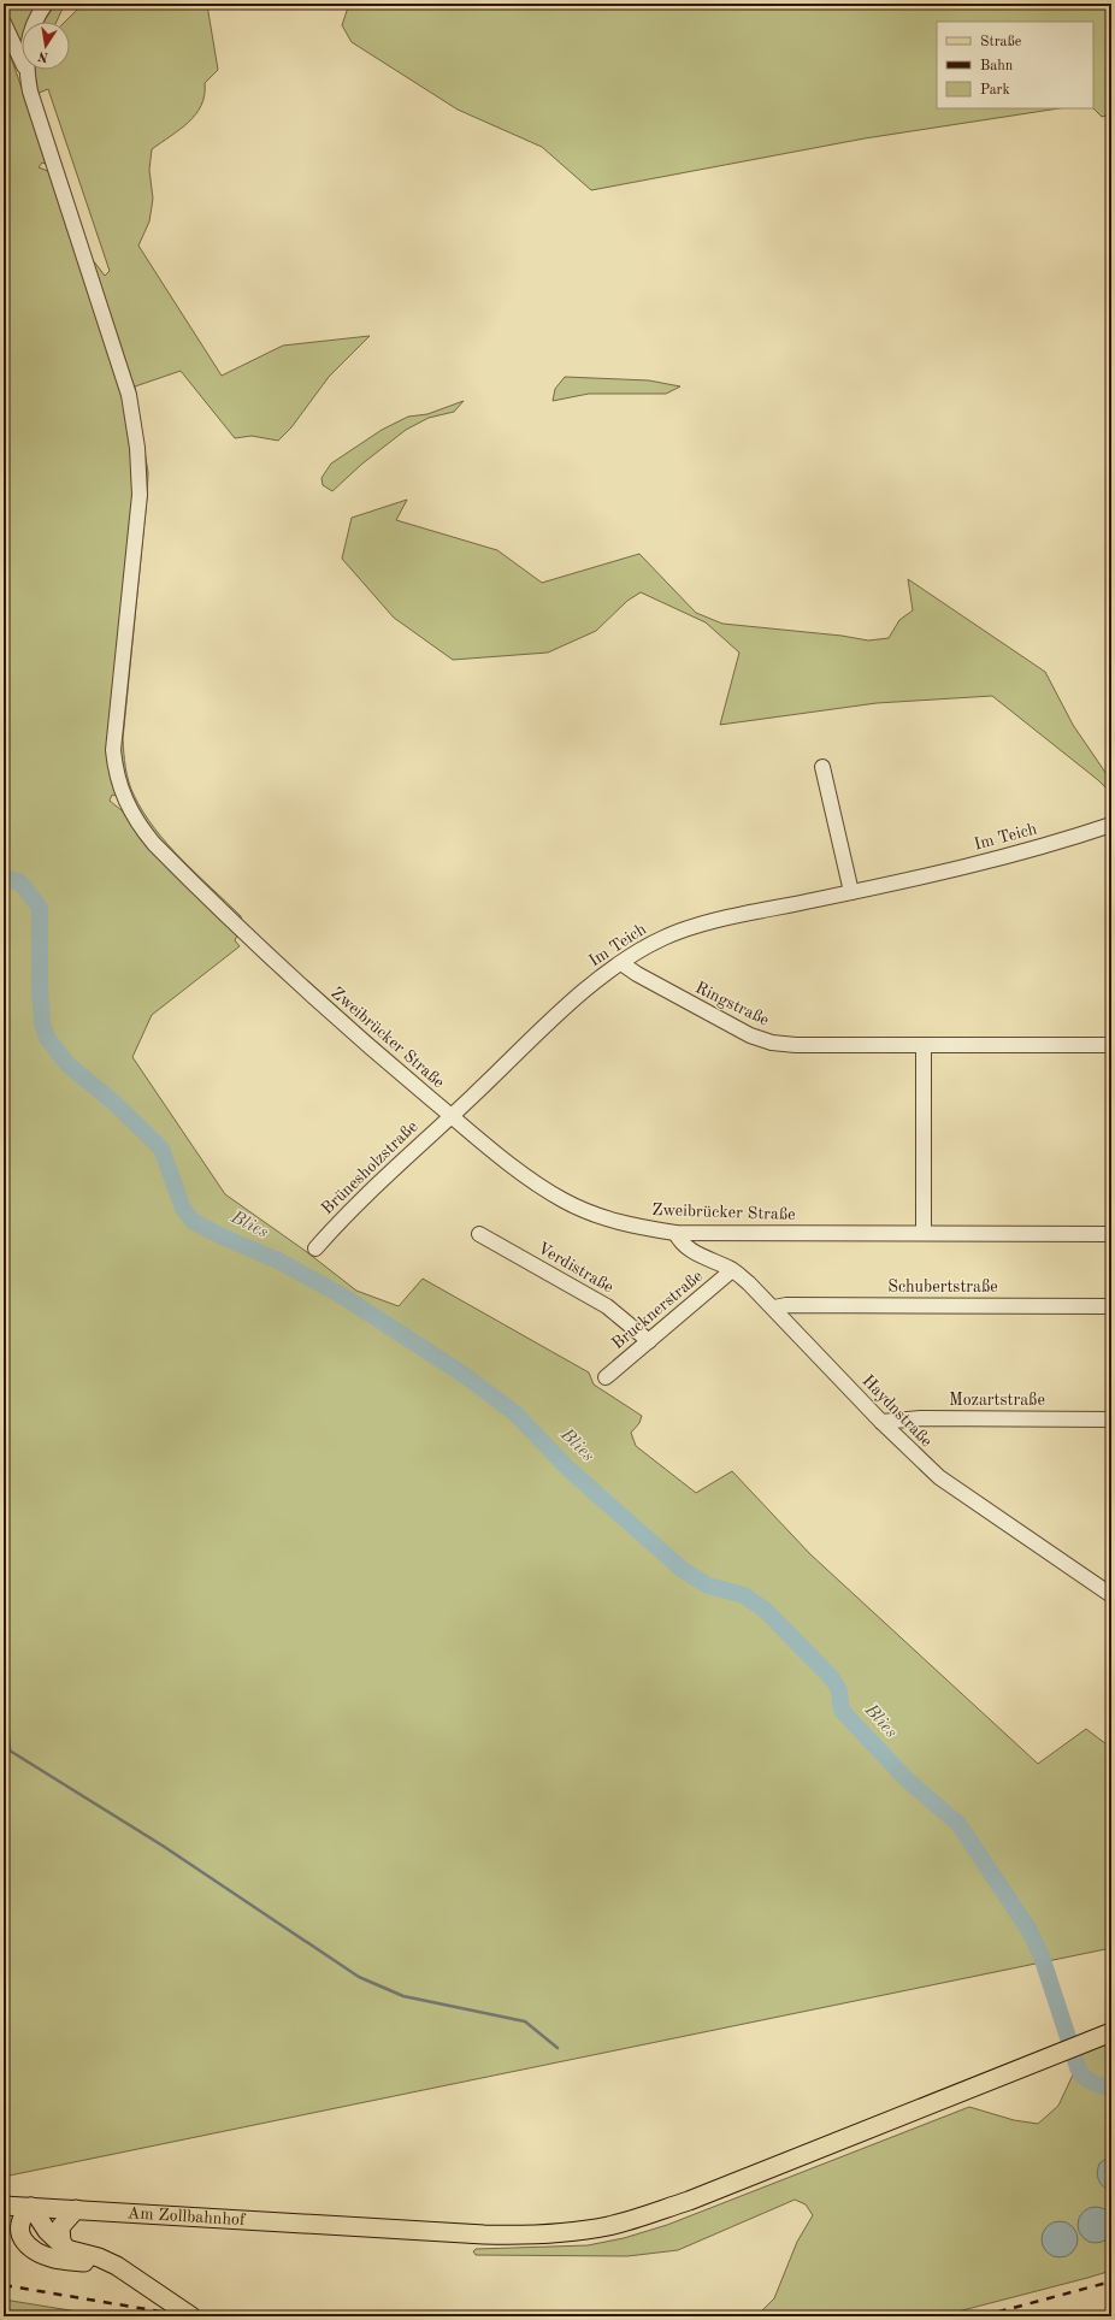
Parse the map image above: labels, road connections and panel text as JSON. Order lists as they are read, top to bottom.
{
  "streets": {
    "main road": ["Am Zollbahnhof"],
    "street": [
      "Im Teich",
      "Ringstraße",
      "Zweibrücker Straße",
      "Brünesholzstraße",
      "Verdistraße",
      "Schubertstraße",
      "Brucknerstraße",
      "Mozartstraße",
      "Haydnstraße"
    ]
  },
  "crossings": [
    ["Im Teich", "Ringstraße"],
    ["Im Teich", "Zweibrücker Straße"],
    ["Im Teich", "Brünesholzstraße"],
    ["Zweibrücker Straße", "Brünesholzstraße"],
    ["Zweibrücker Straße", "Haydnstraße"],
    ["Verdistraße", "Brucknerstraße"],
    ["Schubertstraße", "Haydnstraße"],
    ["Brucknerstraße", "Haydnstraße"],
    ["Mozartstraße", "Haydnstraße"]
  ],
  "water": ["Blies"],
  "legend": ["Straße", "Bahn", "Park"],
  "north": "bottom"
}
